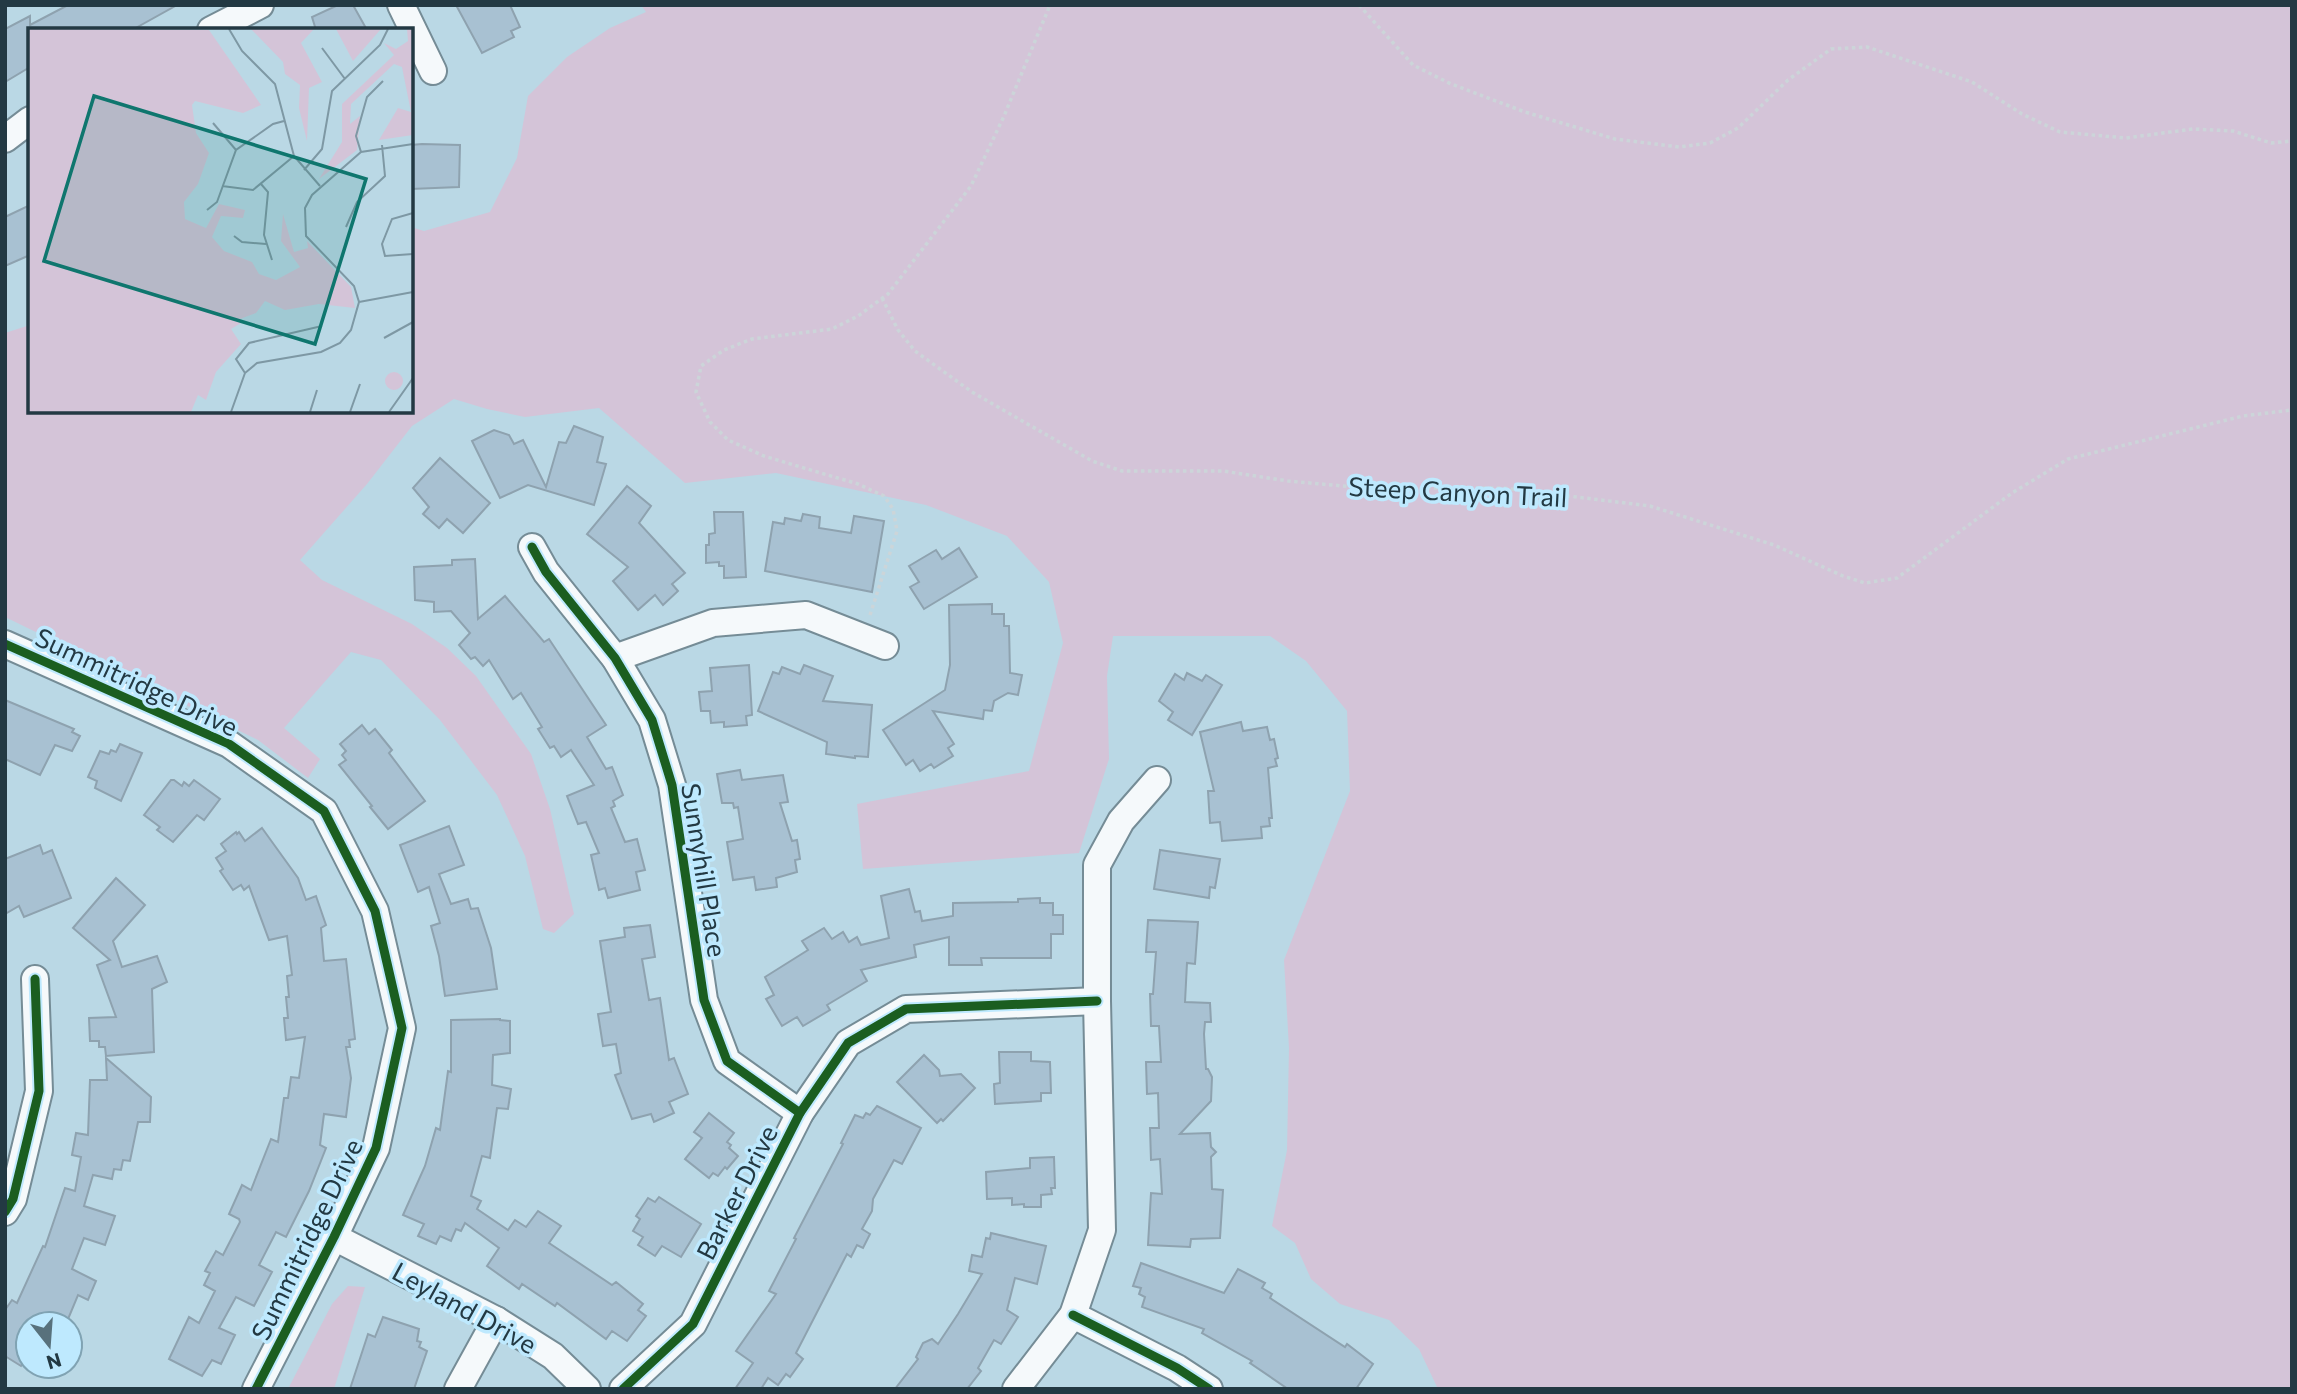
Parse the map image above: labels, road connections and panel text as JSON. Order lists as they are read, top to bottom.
{
  "streets": {
    "street": [
      "Summitridge Drive",
      "Sunnyhill Place",
      "Barker Drive",
      "Leyland Drive"
    ],
    "path": ["Steep Canyon Trail"]
  },
  "crossings": [
    ["Summitridge Drive", "Leyland Drive"],
    ["Sunnyhill Place", "Barker Drive"]
  ],
  "north": "bottom"
}
